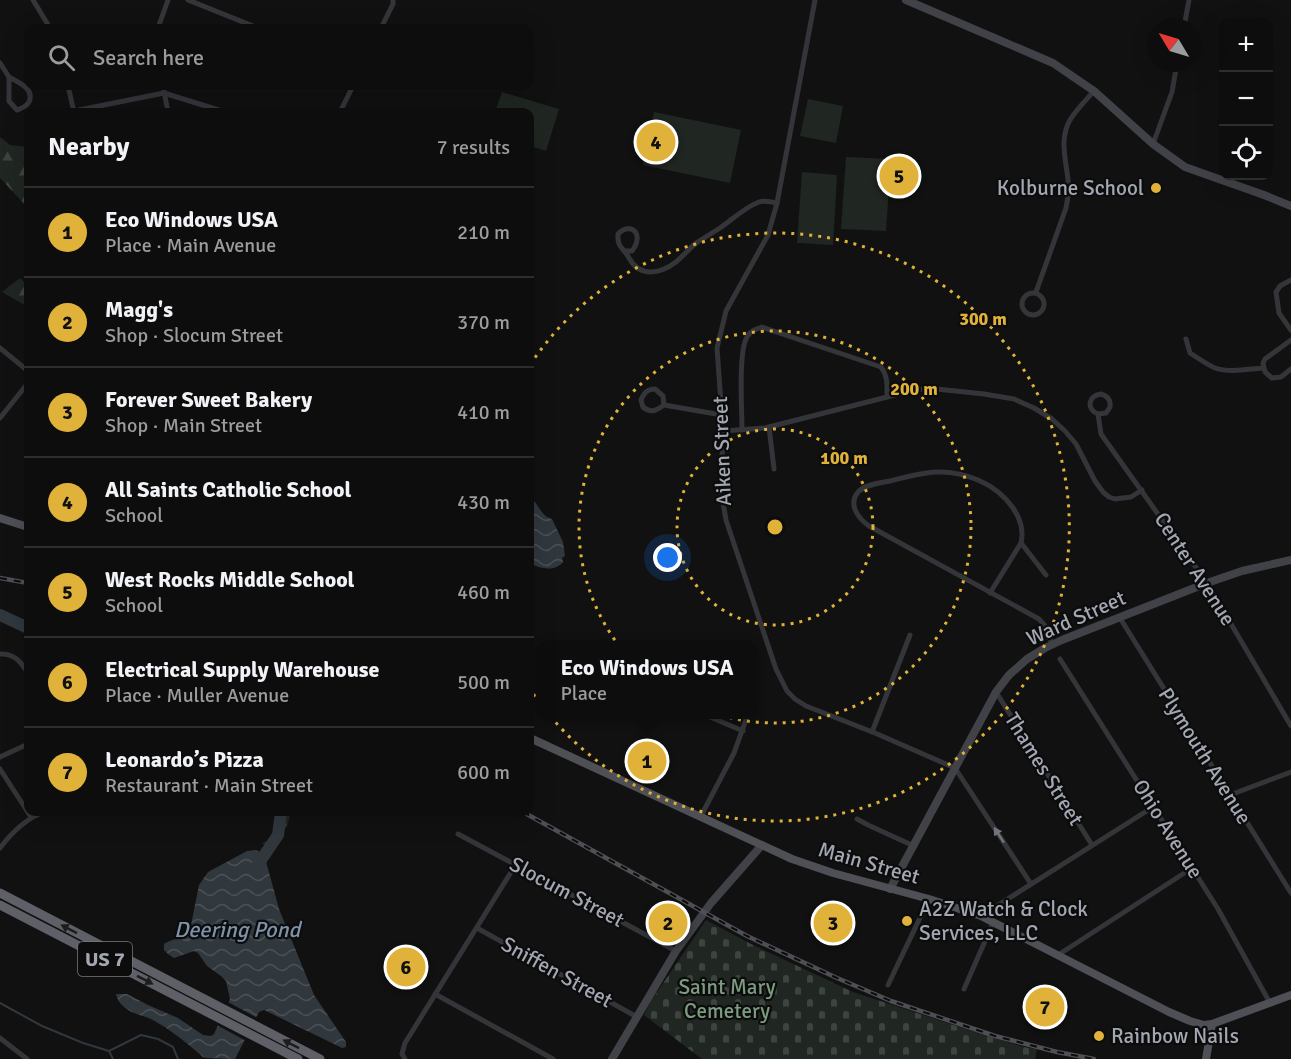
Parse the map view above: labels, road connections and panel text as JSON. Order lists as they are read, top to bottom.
{
  "streets": {
    "highway": ["US 7"],
    "main road": ["Ward Street", "Main Street"],
    "street": [
      "Aiken Street",
      "Center Avenue",
      "Plymouth Avenue",
      "Thames Street",
      "Ohio Avenue",
      "Slocum Street",
      "Sniffen Street"
    ]
  },
  "crossings": [
    ["Aiken Street", "Ward Street"],
    ["Center Avenue", "Ward Street"],
    ["Ward Street", "Plymouth Avenue"],
    ["Ward Street", "Thames Street"],
    ["Ward Street", "Main Street"]
  ],
  "water": ["Deering Pond"],
  "parks": ["Saint Mary Cemetery"],
  "places": ["Kolburne School", "A2Z Watch & Clock Services, LLC", "Rainbow Nails"],
  "north": "top left",
  "page": {
    "map_buttons": ["+", "−"],
    "search": "Search here",
    "heading": ["Nearby", "7 results"],
    "pins": [
      "4",
      "5",
      "1",
      "2",
      "3",
      "6",
      "7"
    ],
    "list": [
      {
        "mark": "1",
        "name": "Eco Windows USA",
        "note": "Place · Main Avenue",
        "value": "210 m"
      },
      {
        "mark": "2",
        "name": "Magg's",
        "note": "Shop · Slocum Street",
        "value": "370 m"
      },
      {
        "mark": "3",
        "name": "Forever Sweet Bakery",
        "note": "Shop · Main Street",
        "value": "410 m"
      },
      {
        "mark": "4",
        "name": "All Saints Catholic School",
        "note": "School",
        "value": "430 m"
      },
      {
        "mark": "5",
        "name": "West Rocks Middle School",
        "note": "School",
        "value": "460 m"
      },
      {
        "mark": "6",
        "name": "Electrical Supply Warehouse",
        "note": "Place · Muller Avenue",
        "value": "500 m"
      },
      {
        "mark": "7",
        "name": "Leonardo’s Pizza",
        "note": "Restaurant · Main Street",
        "value": "600 m"
      }
    ],
    "popup": ["Eco Windows USA", "Place"]
  },
  "rings": ["300 m", "200 m", "100 m"]
}
